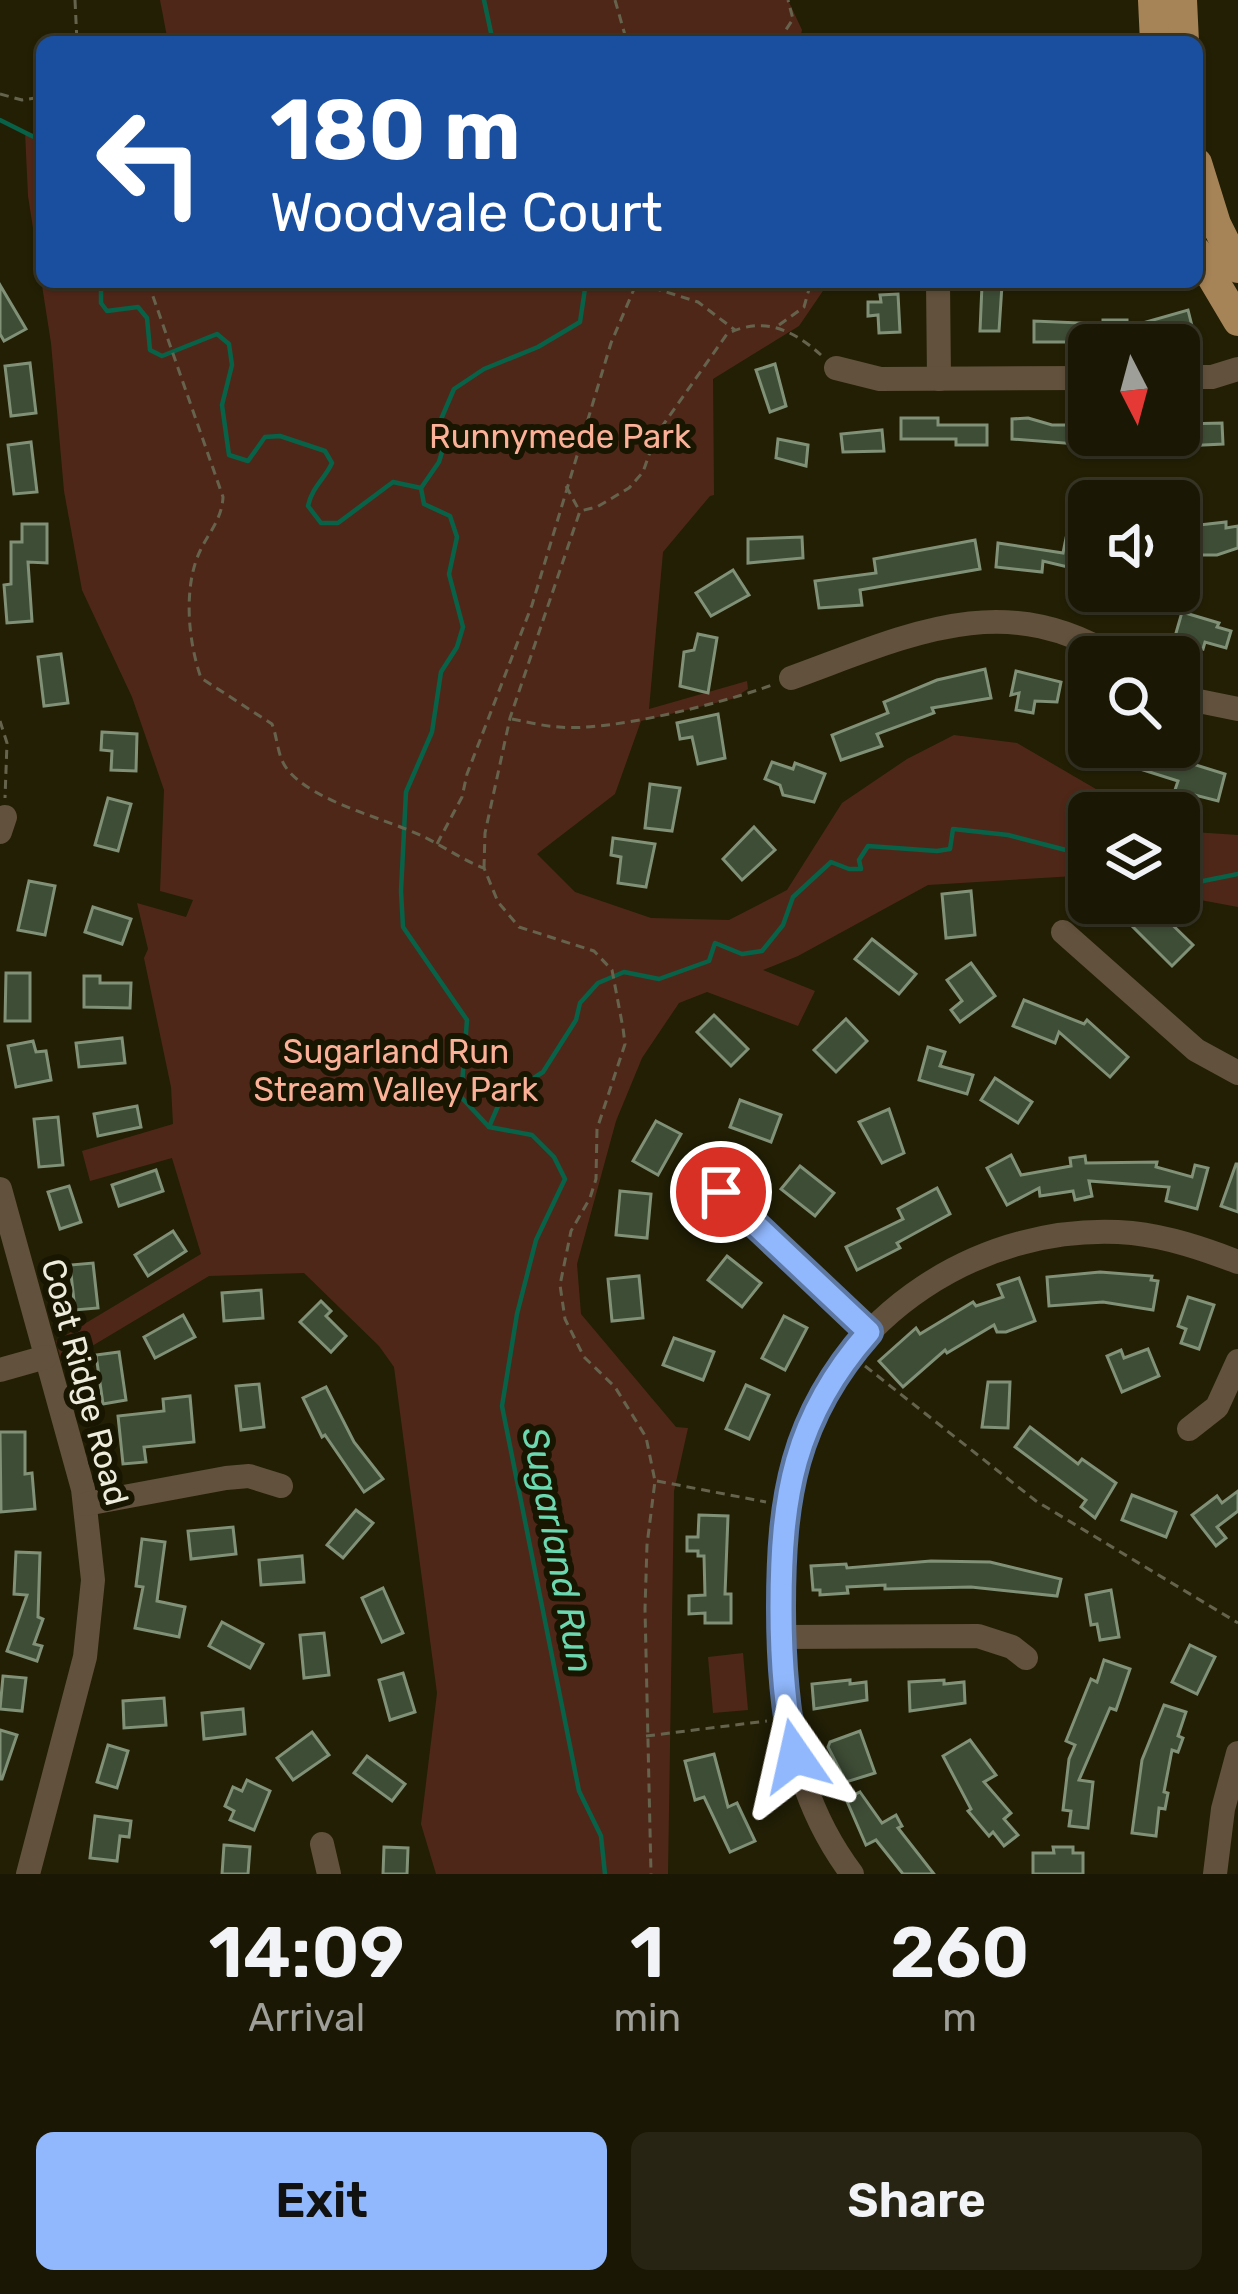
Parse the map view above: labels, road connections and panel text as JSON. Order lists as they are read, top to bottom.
{
  "streets": {
    "street": ["Coat Ridge Road"]
  },
  "water": ["Sugarland Run"],
  "parks": ["Runnymede Park", "Sugarland Run Stream Valley Park"],
  "north": "bottom",
  "page": {
    "turn": ["180 m", "Woodvale Court"],
    "eta": [
      "14:09",
      "Arrival",
      "1",
      "min",
      "260",
      "m"
    ],
    "buttons": ["Exit", "Share"]
  }
}
